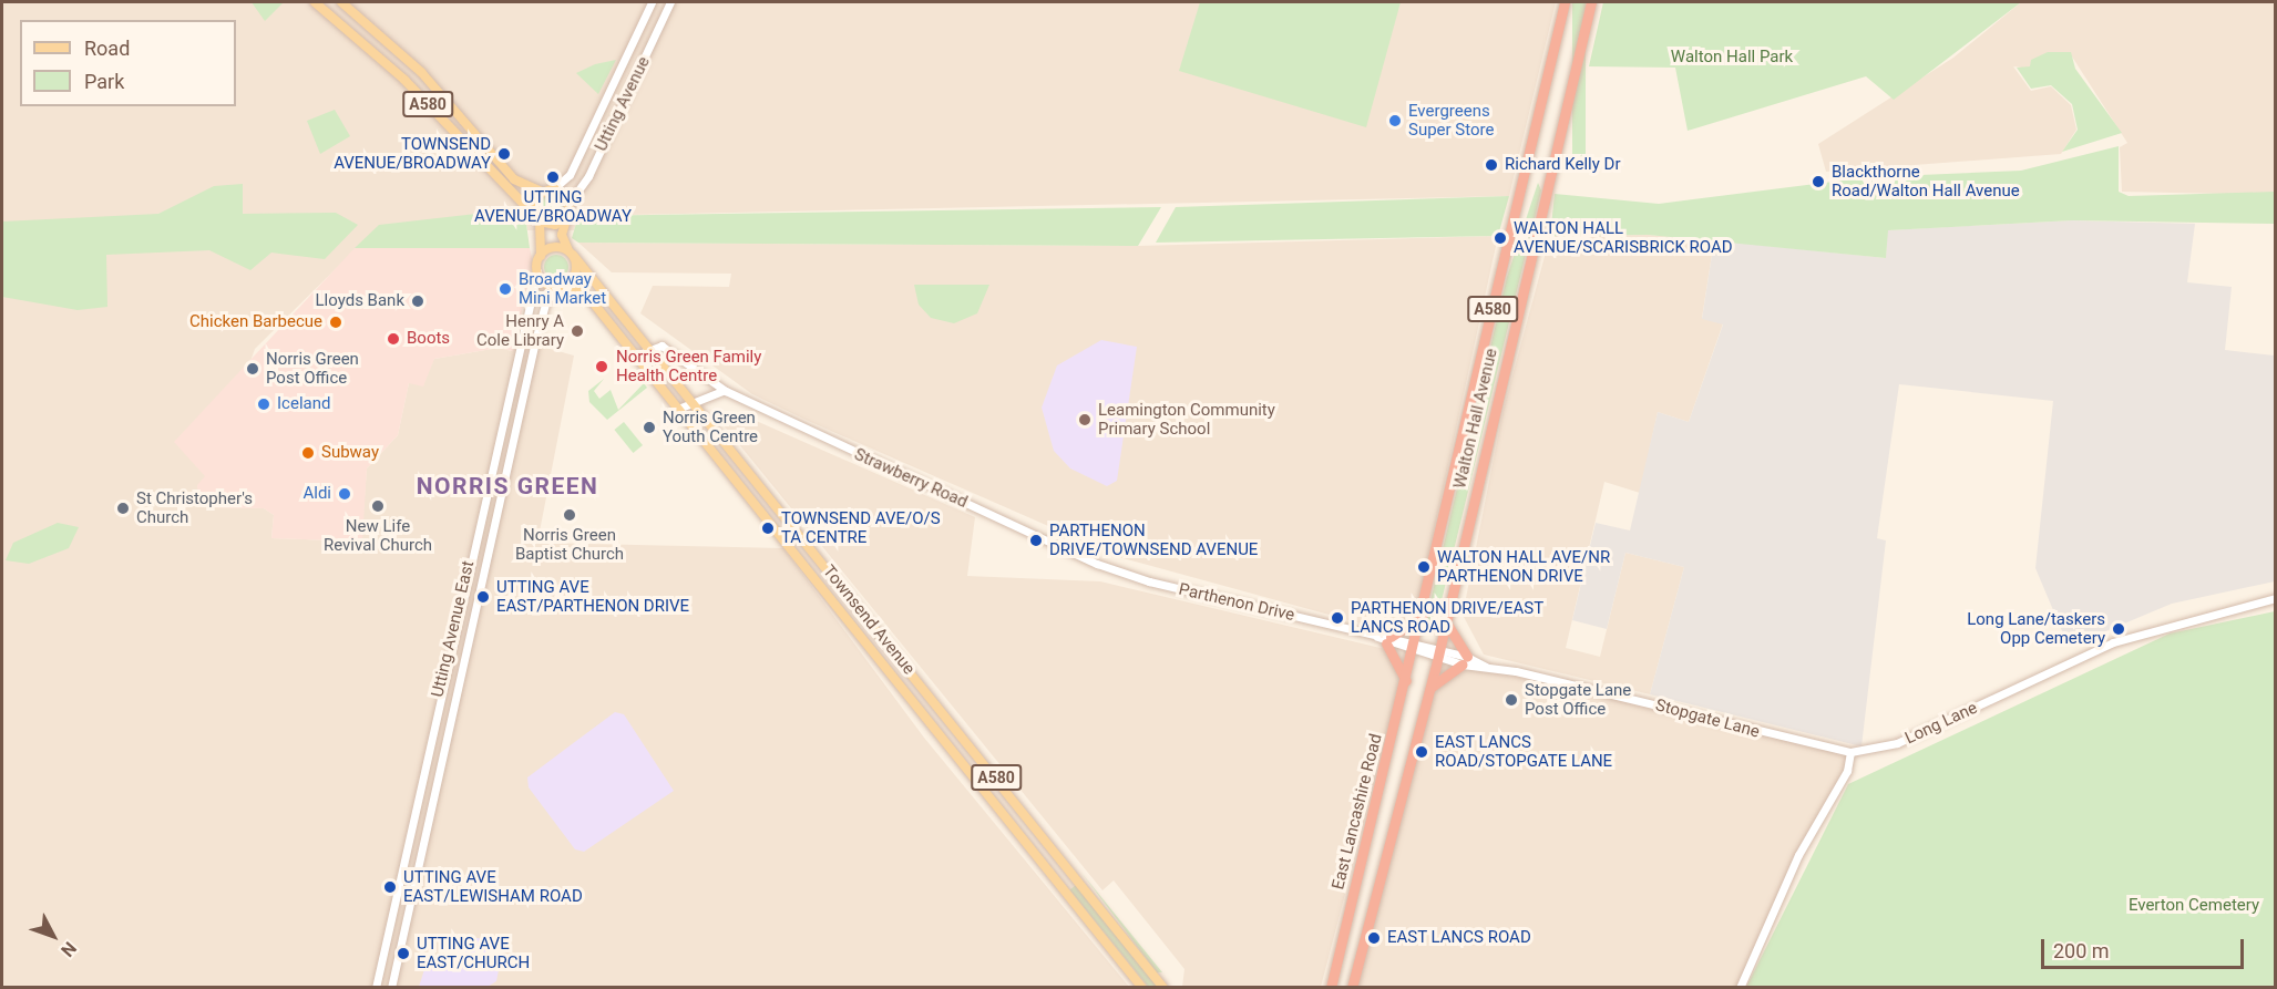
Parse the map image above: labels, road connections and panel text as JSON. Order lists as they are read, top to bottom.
{
  "streets": {
    "highway": ["A580", "Walton Hall Avenue", "East Lancashire Road"],
    "main road": ["Townsend Avenue"],
    "street": [
      "Utting Avenue",
      "Strawberry Road",
      "Parthenon Drive",
      "Utting Avenue East",
      "Stopgate Lane",
      "Long Lane"
    ]
  },
  "crossings": [
    ["A580", "Utting Avenue"],
    ["A580", "Walton Hall Avenue"],
    ["A580", "Townsend Avenue"],
    ["A580", "Utting Avenue East"],
    ["A580", "Stopgate Lane"],
    ["Walton Hall Avenue", "Parthenon Drive"],
    ["Walton Hall Avenue", "Stopgate Lane"],
    ["Walton Hall Avenue", "East Lancashire Road"],
    ["Strawberry Road", "Parthenon Drive"],
    ["Strawberry Road", "Townsend Avenue"],
    ["Parthenon Drive", "Stopgate Lane"],
    ["Parthenon Drive", "East Lancashire Road"],
    ["Townsend Avenue", "Utting Avenue East"],
    ["Stopgate Lane", "Long Lane"],
    ["Stopgate Lane", "East Lancashire Road"]
  ],
  "districts": ["NORRIS GREEN"],
  "parks": ["Walton Hall Park", "Everton Cemetery"],
  "places": [
    "Evergreens Super Store",
    "TOWNSEND AVENUE/BROADWAY",
    "Richard Kelly Dr",
    "UTTING AVENUE/BROADWAY",
    "Blackthorne Road/Walton Hall Avenue",
    "WALTON HALL AVENUE/SCARISBRICK ROAD",
    "Broadway Mini Market",
    "Lloyds Bank",
    "Chicken Barbecue",
    "Henry A Cole Library",
    "Boots",
    "Norris Green Family Health Centre",
    "Norris Green Post Office",
    "Iceland",
    "Leamington Community Primary School",
    "Norris Green Youth Centre",
    "Subway",
    "Aldi",
    "New Life Revival Church",
    "St Christopher's Church",
    "Norris Green Baptist Church",
    "TOWNSEND AVE/O/S TA CENTRE",
    "PARTHENON DRIVE/TOWNSEND AVENUE",
    "WALTON HALL AVE/NR PARTHENON DRIVE",
    "UTTING AVE EAST/PARTHENON DRIVE",
    "PARTHENON DRIVE/EAST LANCS ROAD",
    "Long Lane/taskers Opp Cemetery",
    "Stopgate Lane Post Office",
    "EAST LANCS ROAD/STOPGATE LANE",
    "UTTING AVE EAST/LEWISHAM ROAD",
    "EAST LANCS ROAD",
    "UTTING AVE EAST/CHURCH"
  ],
  "legend": ["Road", "Park"],
  "scale_bar": "200 m",
  "north": "bottom right"
}
